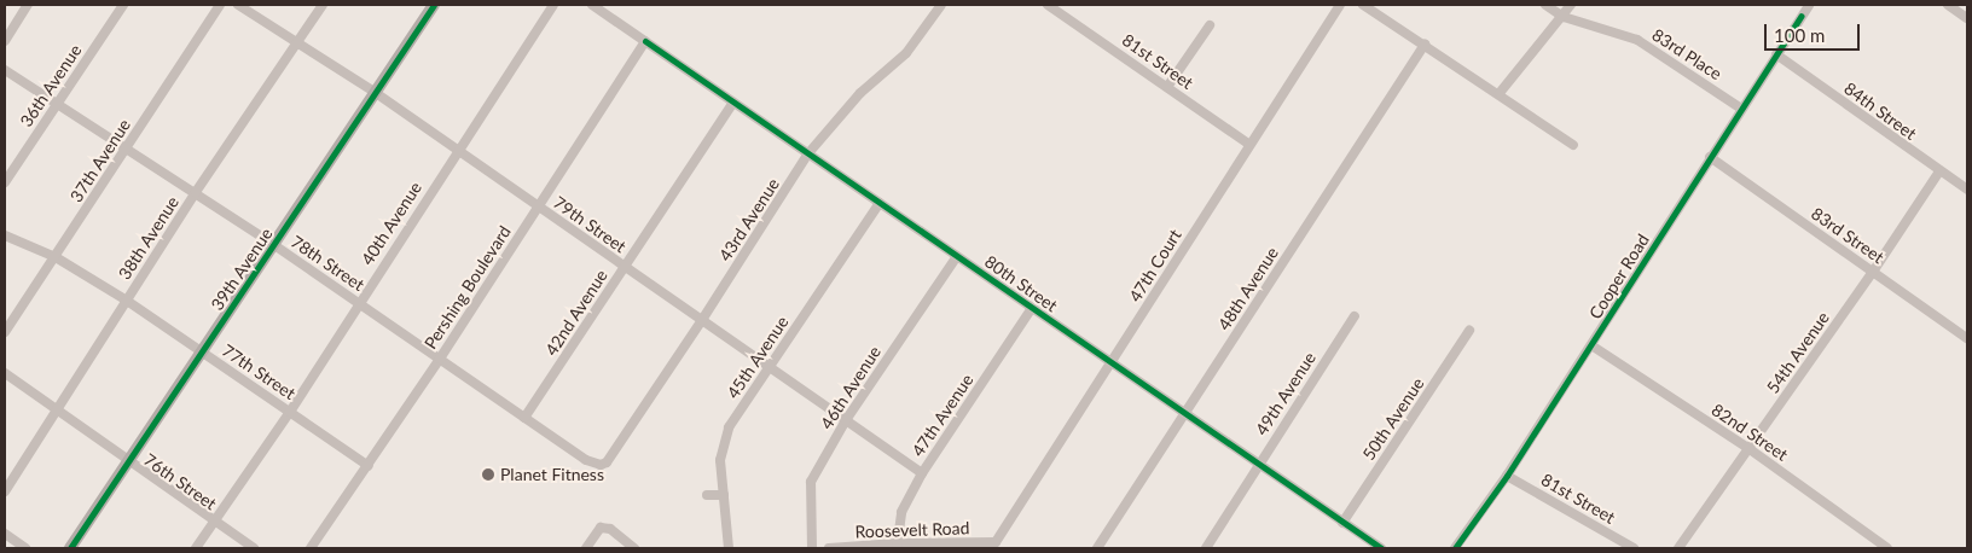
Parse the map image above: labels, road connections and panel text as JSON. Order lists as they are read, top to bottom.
{
  "streets": {
    "main road": ["39th Avenue"],
    "street": [
      "83rd Place",
      "81st Street",
      "36th Avenue",
      "84th Street",
      "37th Avenue",
      "43rd Avenue",
      "40th Avenue",
      "79th Street",
      "83rd Street",
      "38th Avenue",
      "78th Street",
      "47th Court",
      "Cooper Road",
      "80th Street",
      "Pershing Boulevard",
      "48th Avenue",
      "42nd Avenue",
      "54th Avenue",
      "45th Avenue",
      "77th Street",
      "46th Avenue",
      "49th Avenue",
      "47th Avenue",
      "50th Avenue",
      "82nd Street",
      "76th Street",
      "Roosevelt Road"
    ]
  },
  "crossings": [
    ["83rd Place", "Cooper Road"],
    ["81st Street", "47th Court"],
    ["81st Street", "Cooper Road"],
    ["36th Avenue", "78th Street"],
    ["84th Street", "Cooper Road"],
    ["84th Street", "54th Avenue"],
    ["37th Avenue", "78th Street"],
    ["37th Avenue", "77th Street"],
    ["43rd Avenue", "79th Street"],
    ["43rd Avenue", "78th Street"],
    ["43rd Avenue", "80th Street"],
    ["40th Avenue", "79th Street"],
    ["40th Avenue", "78th Street"],
    ["40th Avenue", "77th Street"],
    ["40th Avenue", "76th Street"],
    ["79th Street", "38th Avenue"],
    ["79th Street", "39th Avenue"],
    ["79th Street", "Pershing Boulevard"],
    ["79th Street", "42nd Avenue"],
    ["79th Street", "45th Avenue"],
    ["79th Street", "46th Avenue"],
    ["79th Street", "47th Avenue"],
    ["83rd Street", "Cooper Road"],
    ["83rd Street", "54th Avenue"],
    ["38th Avenue", "78th Street"],
    ["38th Avenue", "77th Street"],
    ["38th Avenue", "76th Street"],
    ["78th Street", "39th Avenue"],
    ["78th Street", "Pershing Boulevard"],
    ["78th Street", "42nd Avenue"],
    ["47th Court", "80th Street"],
    ["47th Court", "Roosevelt Road"],
    ["39th Avenue", "77th Street"],
    ["39th Avenue", "76th Street"],
    ["Cooper Road", "82nd Street"],
    ["80th Street", "Pershing Boulevard"],
    ["80th Street", "48th Avenue"],
    ["80th Street", "42nd Avenue"],
    ["80th Street", "45th Avenue"],
    ["80th Street", "46th Avenue"],
    ["80th Street", "49th Avenue"],
    ["80th Street", "47th Avenue"],
    ["80th Street", "50th Avenue"],
    ["Pershing Boulevard", "77th Street"],
    ["54th Avenue", "82nd Street"],
    ["47th Avenue", "Roosevelt Road"]
  ],
  "places": ["Planet Fitness"],
  "scale_bar": "100 m"
}
